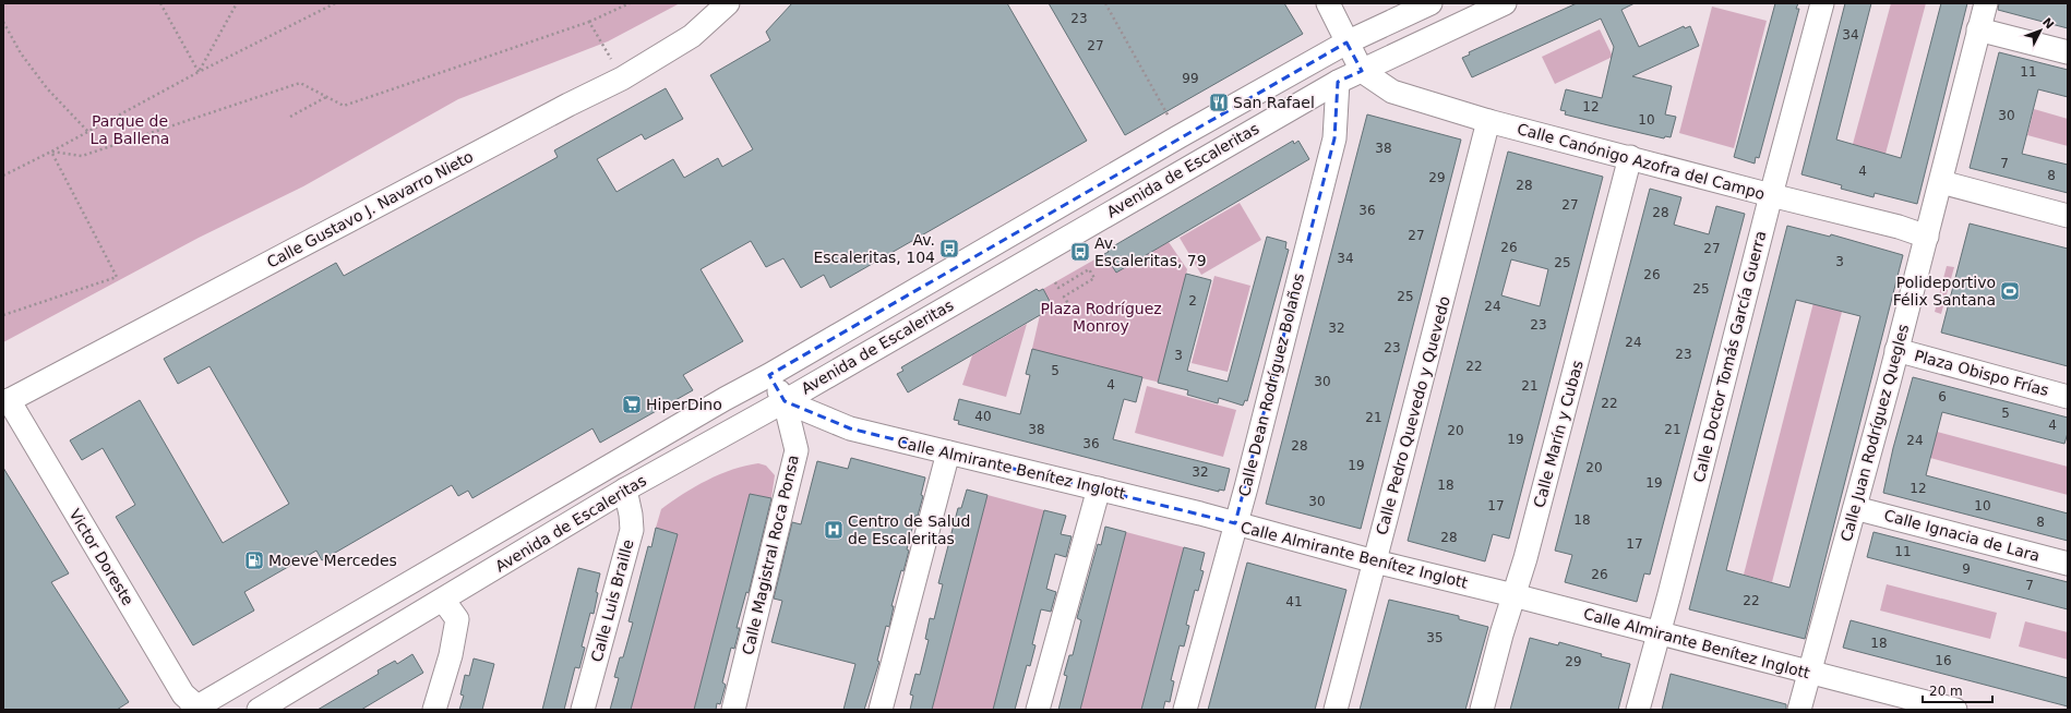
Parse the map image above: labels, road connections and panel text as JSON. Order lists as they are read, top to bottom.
{
  "streets": {
    "street": [
      "Calle Canónigo Azofra del Campo",
      "Avenida de Escaleritas",
      "Calle Gustavo J. Navarro Nieto",
      "Calle Doctor Tomás García Guerra",
      "Plaza Obispo Frías",
      "Calle Dean Rodríguez Bolaños",
      "Calle Pedro Quevedo y Quevedo",
      "Calle Juan Rodríguez Quegles",
      "Calle Marín y Cubas",
      "Calle Almirante Benítez Inglott",
      "Calle Ignacia de Lara",
      "Calle Magistral Roca Ponsa",
      "Victor Doreste",
      "Calle Luis Braille"
    ]
  },
  "crossings": [
    ["Calle Canónigo Azofra del Campo", "Avenida de Escaleritas"],
    ["Calle Canónigo Azofra del Campo", "Calle Doctor Tomás García Guerra"],
    ["Calle Canónigo Azofra del Campo", "Calle Pedro Quevedo y Quevedo"],
    ["Calle Canónigo Azofra del Campo", "Calle Juan Rodríguez Quegles"],
    ["Calle Canónigo Azofra del Campo", "Calle Marín y Cubas"],
    ["Avenida de Escaleritas", "Calle Dean Rodríguez Bolaños"],
    ["Avenida de Escaleritas", "Calle Almirante Benítez Inglott"],
    ["Avenida de Escaleritas", "Calle Magistral Roca Ponsa"],
    ["Avenida de Escaleritas", "Victor Doreste"],
    ["Avenida de Escaleritas", "Calle Luis Braille"],
    ["Calle Gustavo J. Navarro Nieto", "Victor Doreste"],
    ["Calle Doctor Tomás García Guerra", "Calle Almirante Benítez Inglott"],
    ["Plaza Obispo Frías", "Calle Juan Rodríguez Quegles"],
    ["Calle Dean Rodríguez Bolaños", "Calle Almirante Benítez Inglott"],
    ["Calle Pedro Quevedo y Quevedo", "Calle Almirante Benítez Inglott"],
    ["Calle Juan Rodríguez Quegles", "Calle Almirante Benítez Inglott"],
    ["Calle Juan Rodríguez Quegles", "Calle Ignacia de Lara"],
    ["Calle Marín y Cubas", "Calle Almirante Benítez Inglott"],
    ["Calle Almirante Benítez Inglott", "Calle Magistral Roca Ponsa"]
  ],
  "parks": ["Parque de La Ballena", "Plaza Rodríguez Monroy"],
  "places": {
    "restaurant": ["San Rafael"],
    "bus stop": ["Av. Escaleritas, 104", "Av. Escaleritas, 79"],
    "sports": ["Polideportivo Félix Santana"],
    "supermarket": ["HiperDino"],
    "hospital": ["Centro de Salud de Escaleritas"],
    "fuel station": ["Moeve Mercedes"]
  },
  "house_numbers": [
    "23",
    "34",
    "27",
    "11",
    "99",
    "12",
    "30",
    "10",
    "38",
    "7",
    "4",
    "8",
    "29",
    "28",
    "27",
    "36",
    "28",
    "27",
    "26",
    "27",
    "34",
    "3",
    "25",
    "26",
    "25",
    "25",
    "2",
    "24",
    "23",
    "32",
    "24",
    "23",
    "23",
    "3",
    "22",
    "5",
    "30",
    "4",
    "21",
    "6",
    "22",
    "5",
    "40",
    "21",
    "4",
    "38",
    "21",
    "20",
    "19",
    "24",
    "36",
    "28",
    "19",
    "20",
    "32",
    "19",
    "18",
    "12",
    "30",
    "17",
    "10",
    "18",
    "8",
    "28",
    "17",
    "11",
    "9",
    "26",
    "7",
    "22",
    "41",
    "35",
    "18",
    "16",
    "29"
  ],
  "scale_bar": "20 m",
  "north": "top right"
}
